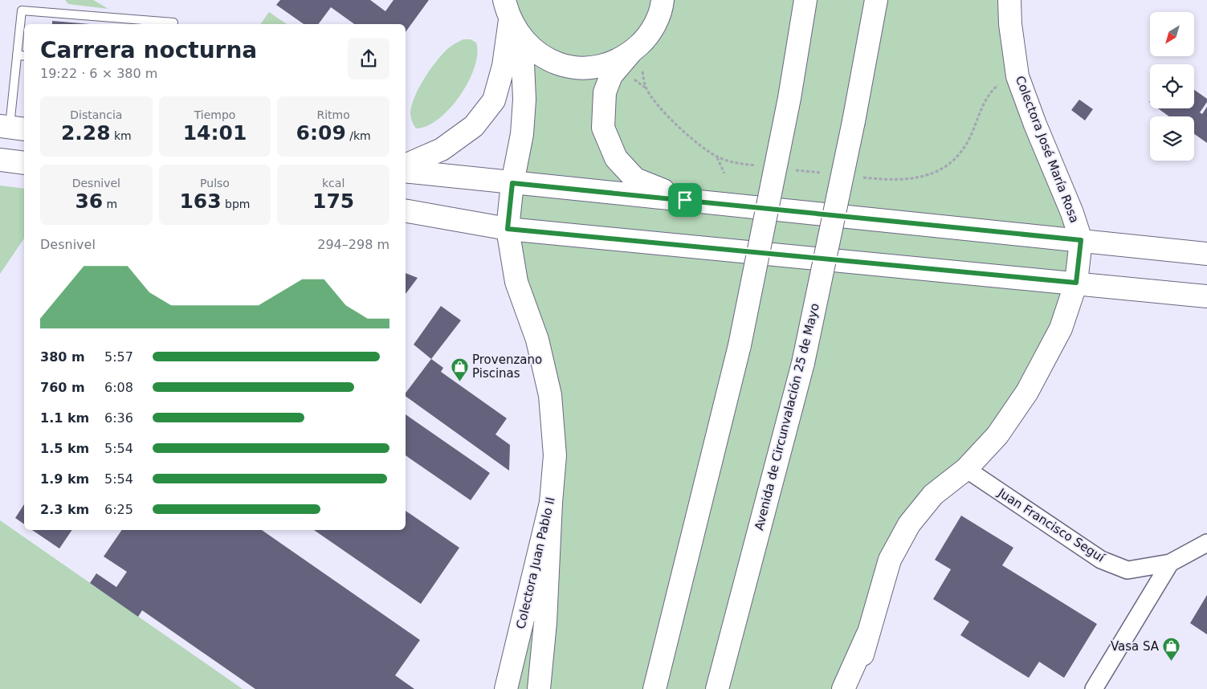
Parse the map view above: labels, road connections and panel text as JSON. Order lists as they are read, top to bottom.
{
  "streets": {
    "main road": ["Colectora José María Rosa", "Avenida de Circunvalación 25 de Mayo", "Colectora Juan Pablo II"],
    "street": ["Juan Francisco Seguí"]
  },
  "crossings": [
    ["Colectora José María Rosa", "Juan Francisco Seguí"]
  ],
  "places": {
    "shop": ["Provenzano Piscinas", "Vasa SA"]
  },
  "north": "bottom left",
  "page": {
    "heading": ["Carrera nocturna", "19:22 · 6 × 380 m"],
    "stats": [
      ["Distancia", "2.28 km"],
      ["Tiempo", "14:01"],
      ["Ritmo", "6:09 /km"],
      ["Desnivel", "36 m"],
      ["Pulso", "163 bpm"],
      ["kcal", "175"]
    ],
    "chart": ["Desnivel", "294–298 m"],
    "list": [
      {
        "name": "380 m",
        "note": "5:57"
      },
      {
        "name": "760 m",
        "note": "6:08"
      },
      {
        "name": "1.1 km",
        "note": "6:36"
      },
      {
        "name": "1.5 km",
        "note": "5:54"
      },
      {
        "name": "1.9 km",
        "note": "5:54"
      },
      {
        "name": "2.3 km",
        "note": "6:25"
      }
    ]
  }
}
